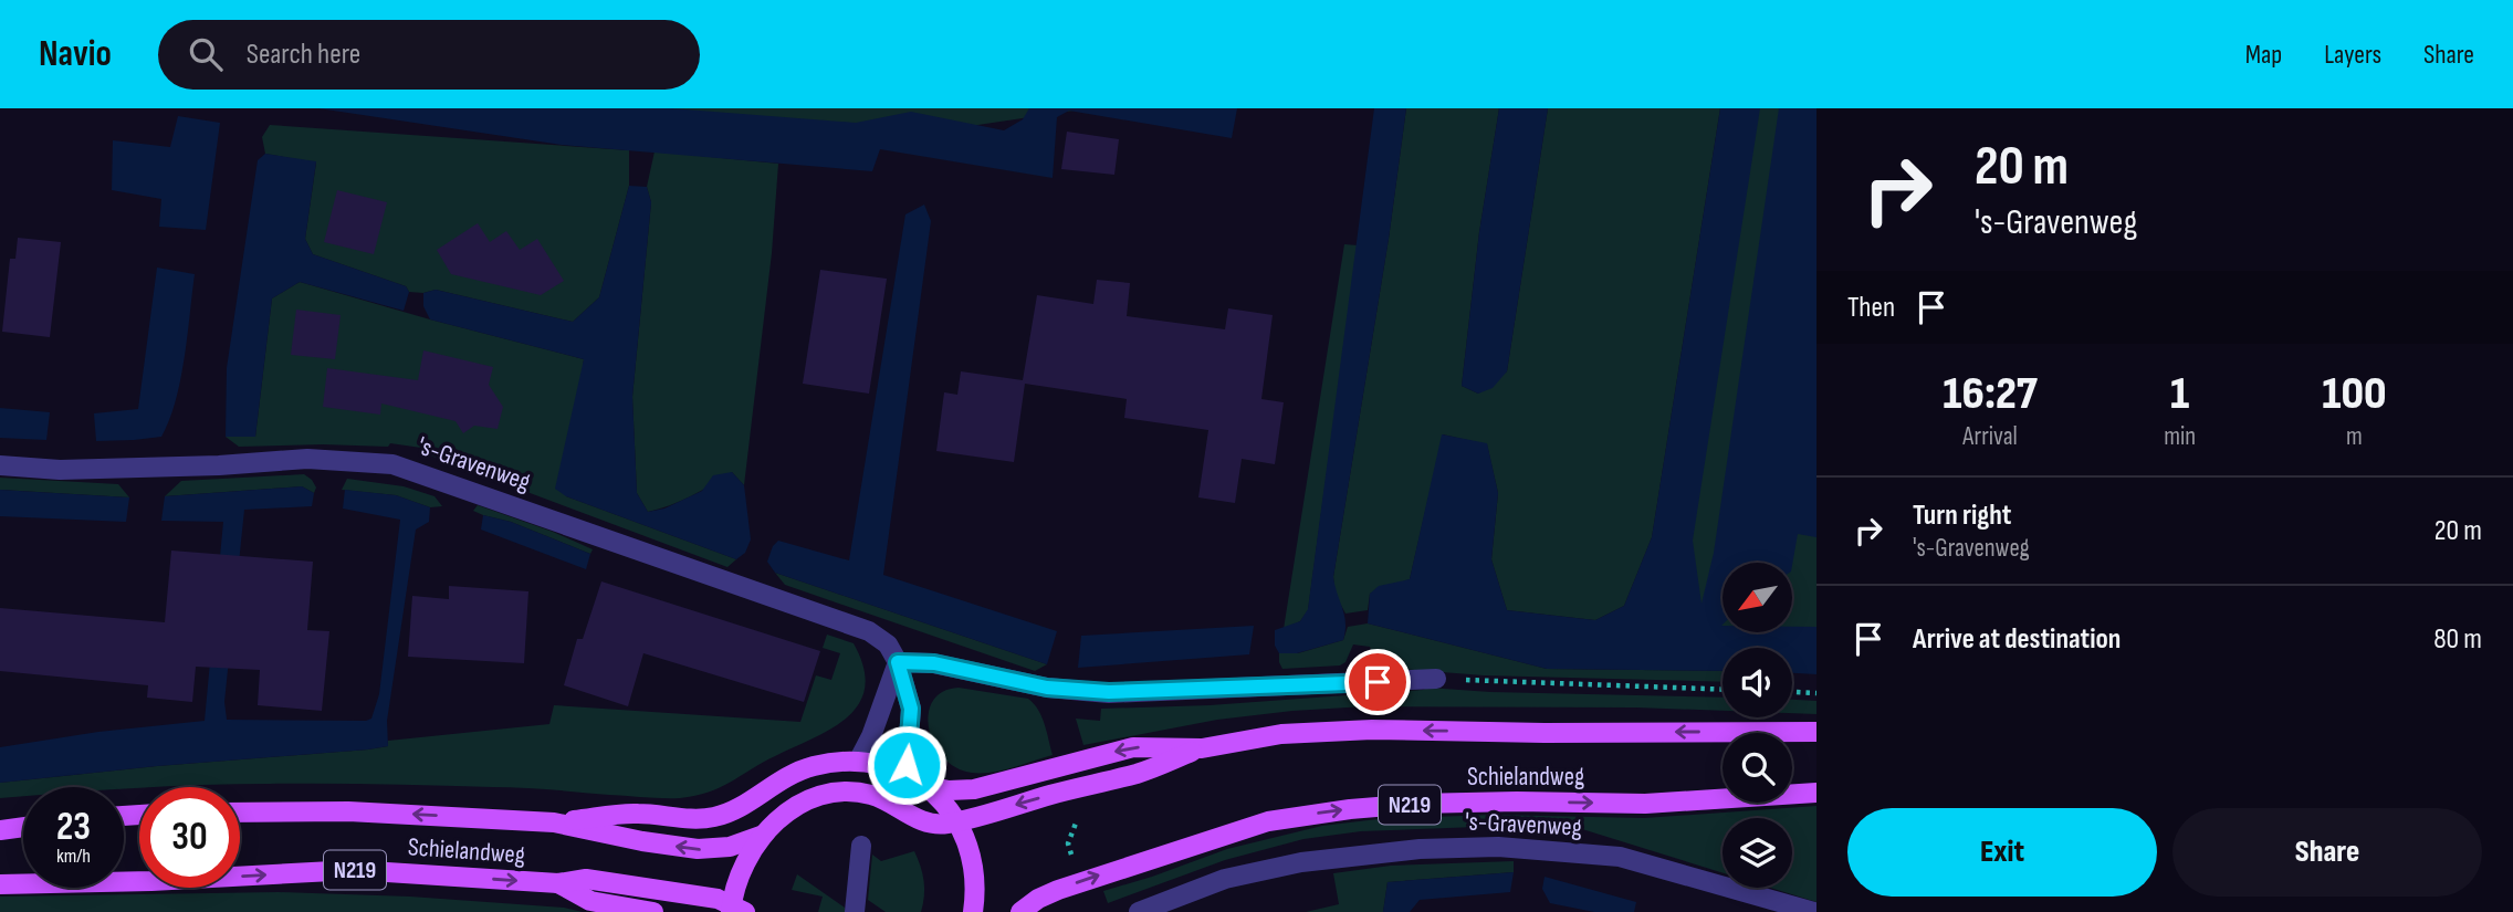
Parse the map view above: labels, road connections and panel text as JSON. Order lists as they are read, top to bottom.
{
  "streets": {
    "main road": ["Schielandweg", "N219"],
    "street": ["'s-Gravenweg"]
  },
  "crossings": [
    ["'s-Gravenweg", "Schielandweg"],
    ["'s-Gravenweg", "N219"],
    ["Schielandweg", "N219"]
  ],
  "north": "bottom left",
  "page": {
    "header": "Navio",
    "search": "Search here",
    "nav": ["Map", "Layers", "Share"],
    "turn": ["20 m", "'s-Gravenweg"],
    "then": "Then",
    "eta": [
      "16:27",
      "Arrival",
      "1",
      "min",
      "100",
      "m"
    ],
    "list": [
      {
        "name": "Turn right",
        "note": "'s-Gravenweg",
        "value": "20 m"
      },
      {
        "name": "Arrive at destination",
        "value": "80 m"
      }
    ],
    "speed": "23 km/h",
    "limit": "30",
    "buttons": ["Exit", "Share"]
  }
}
